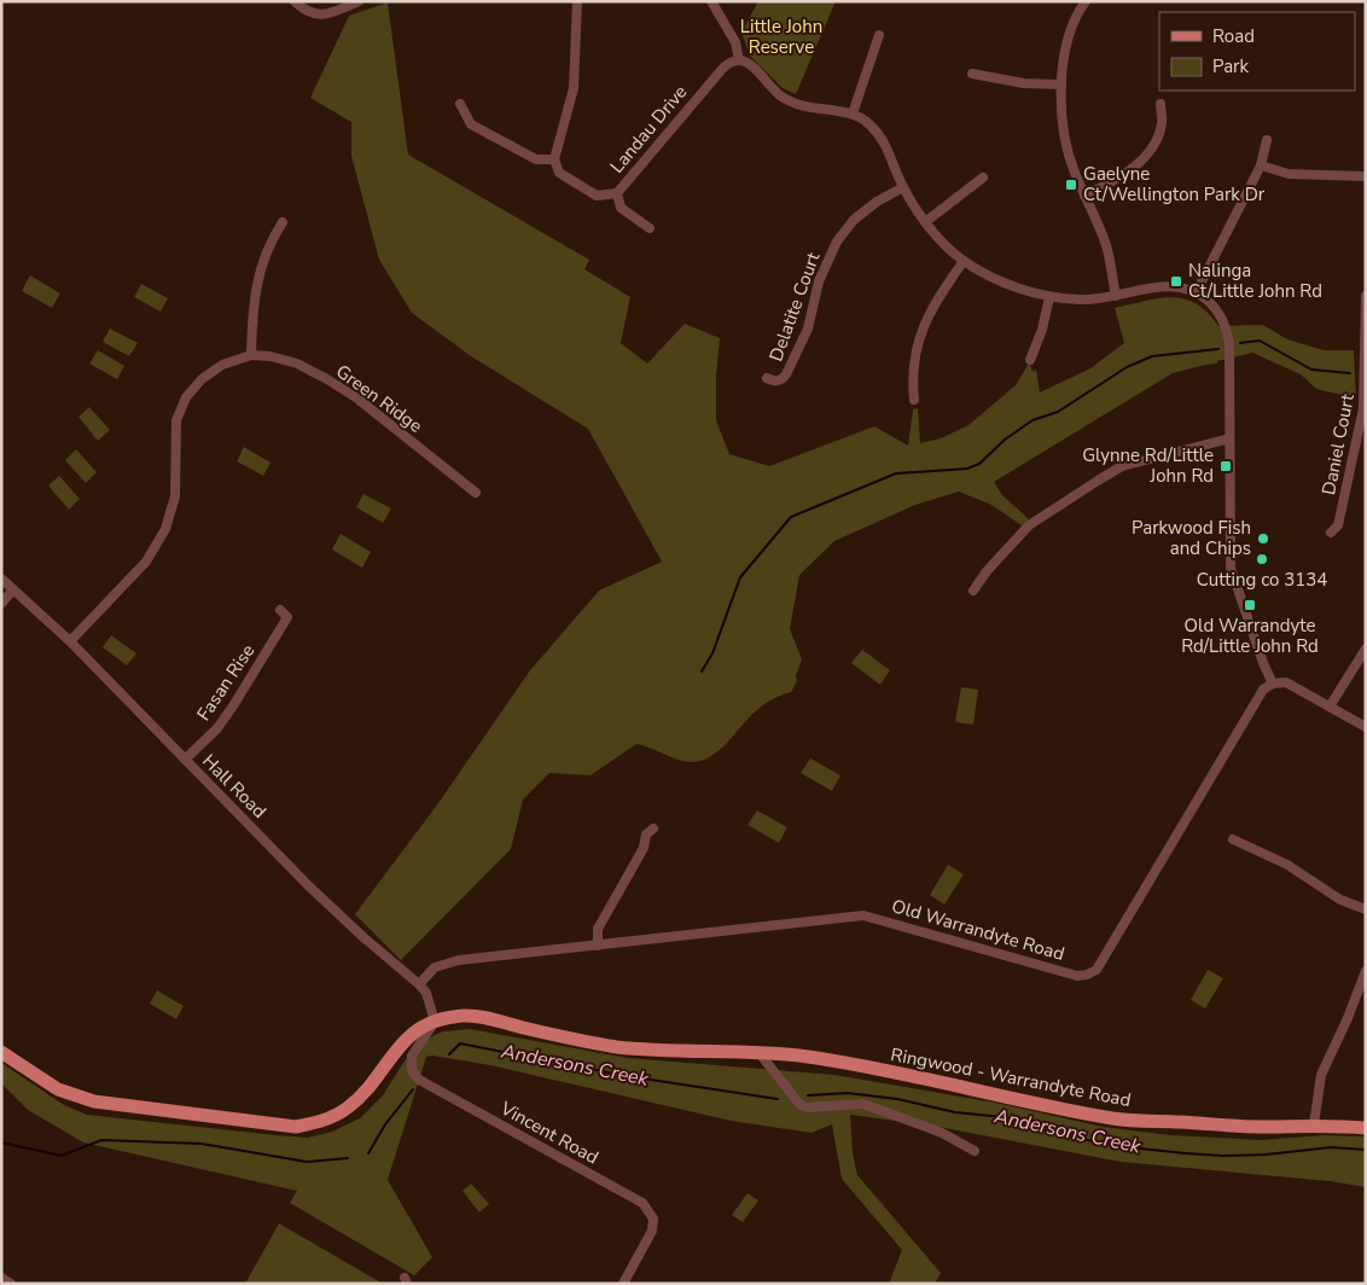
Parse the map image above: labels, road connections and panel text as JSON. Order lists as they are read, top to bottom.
{
  "streets": {
    "main road": ["Ringwood - Warrandyte Road"],
    "street": [
      "Landau Drive",
      "Delatite Court",
      "Green Ridge",
      "Daniel Court",
      "Fasan Rise",
      "Hall Road",
      "Old Warrandyte Road",
      "Vincent Road"
    ]
  },
  "crossings": [
    ["Fasan Rise", "Hall Road"],
    ["Hall Road", "Old Warrandyte Road"],
    ["Hall Road", "Ringwood - Warrandyte Road"],
    ["Hall Road", "Vincent Road"],
    ["Ringwood - Warrandyte Road", "Vincent Road"]
  ],
  "water": ["Andersons Creek"],
  "parks": ["Little John Reserve"],
  "places": {
    "transit": [
      "Gaelyne Ct/Wellington Park Dr",
      "Nalinga Ct/Little John Rd",
      "Glynne Rd/Little John Rd",
      "Old Warrandyte Rd/Little John Rd"
    ],
    "other": ["Parkwood Fish and Chips", "Cutting co 3134"]
  },
  "legend": ["Road", "Park"]
}
